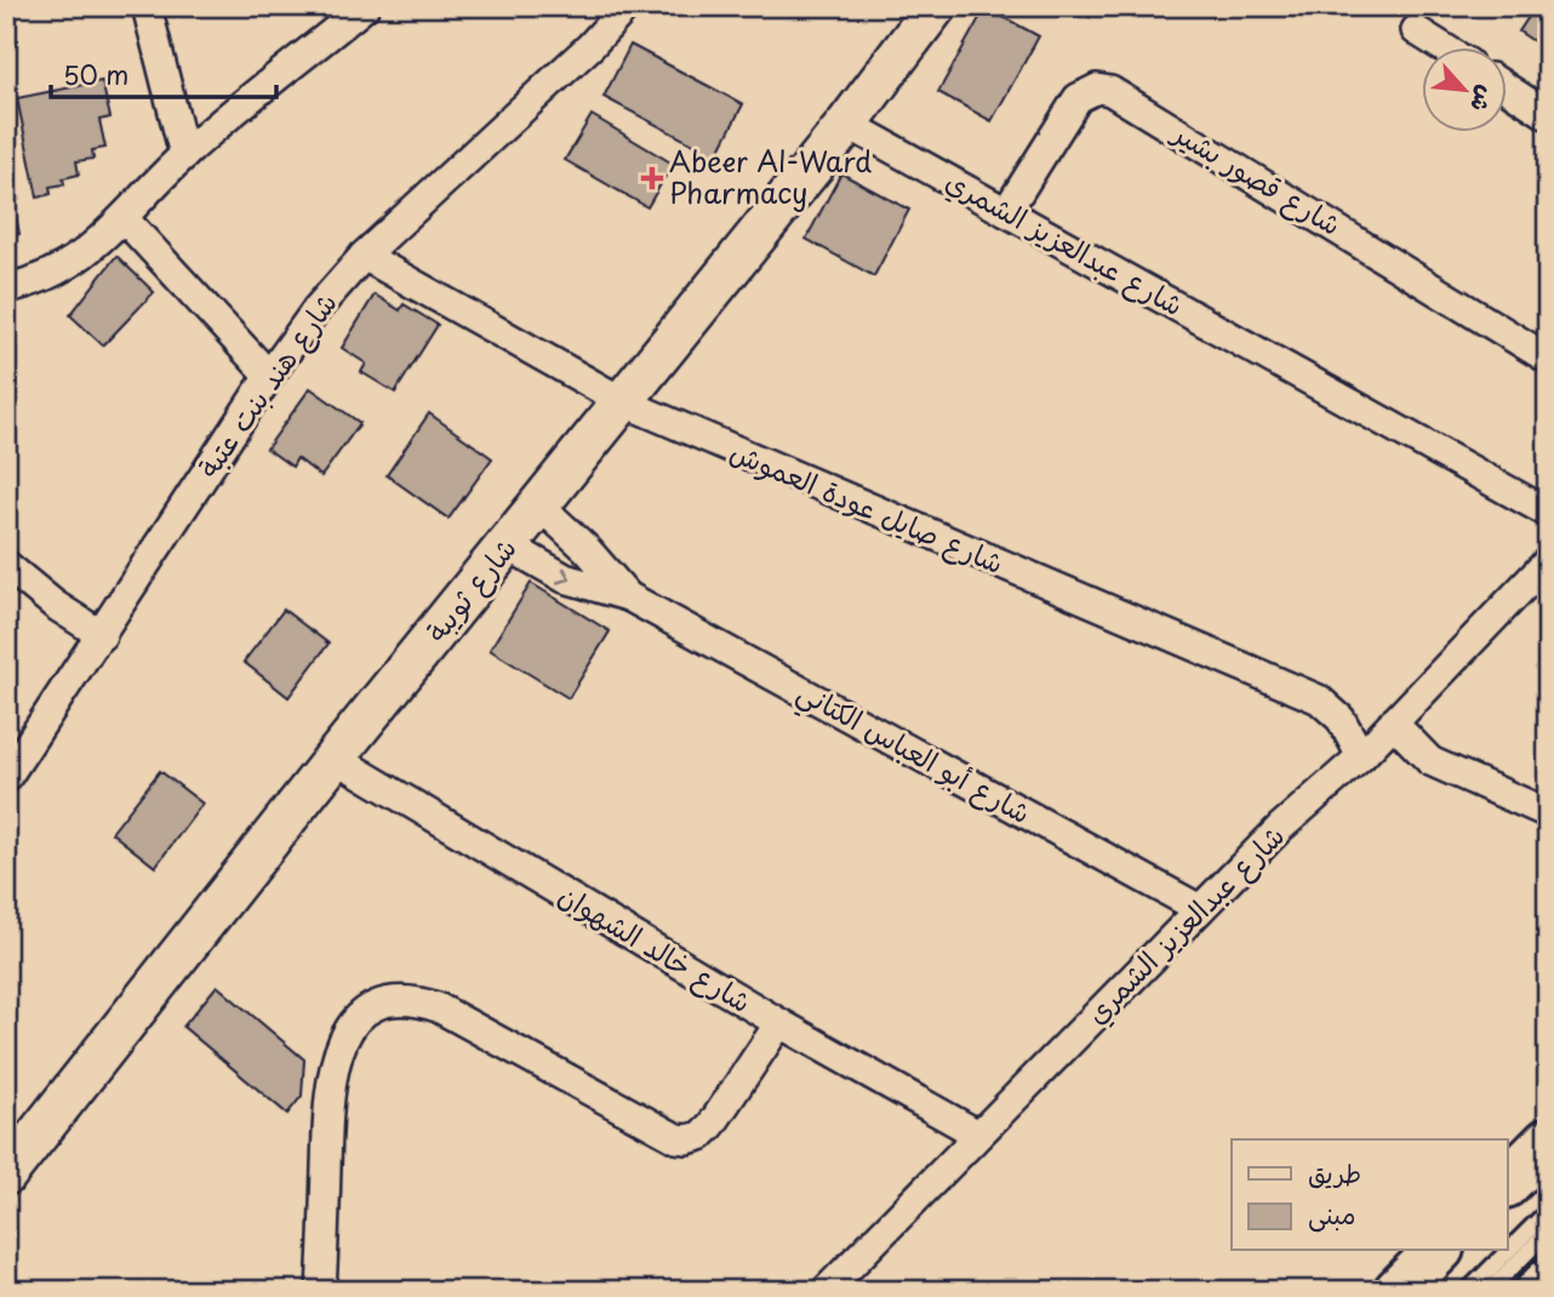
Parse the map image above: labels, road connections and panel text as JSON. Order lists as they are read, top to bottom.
{
  "streets": {
    "street": [
      "شارع قصور بشير",
      "شارع عبدالعزيز الشمري",
      "شارع هند بنت عتبة",
      "شارع صايل عودة العموش",
      "شارع ثويبة",
      "شارع أبو العباس الكتاني",
      "شارع خالد الشهوان"
    ]
  },
  "crossings": [
    ["شارع قصور بشير", "شارع عبدالعزيز الشمري"],
    ["شارع عبدالعزيز الشمري", "شارع صايل عودة العموش"],
    ["شارع عبدالعزيز الشمري", "شارع ثويبة"],
    ["شارع عبدالعزيز الشمري", "شارع أبو العباس الكتاني"],
    ["شارع عبدالعزيز الشمري", "شارع خالد الشهوان"],
    ["شارع هند بنت عتبة", "شارع صايل عودة العموش"],
    ["شارع صايل عودة العموش", "شارع ثويبة"],
    ["شارع ثويبة", "شارع أبو العباس الكتاني"],
    ["شارع ثويبة", "شارع خالد الشهوان"]
  ],
  "places": {
    "health": ["Abeer Al-Ward Pharmacy"]
  },
  "legend": ["طريق", "مبنى"],
  "scale_bar": "50 m",
  "north": "bottom right"
}
